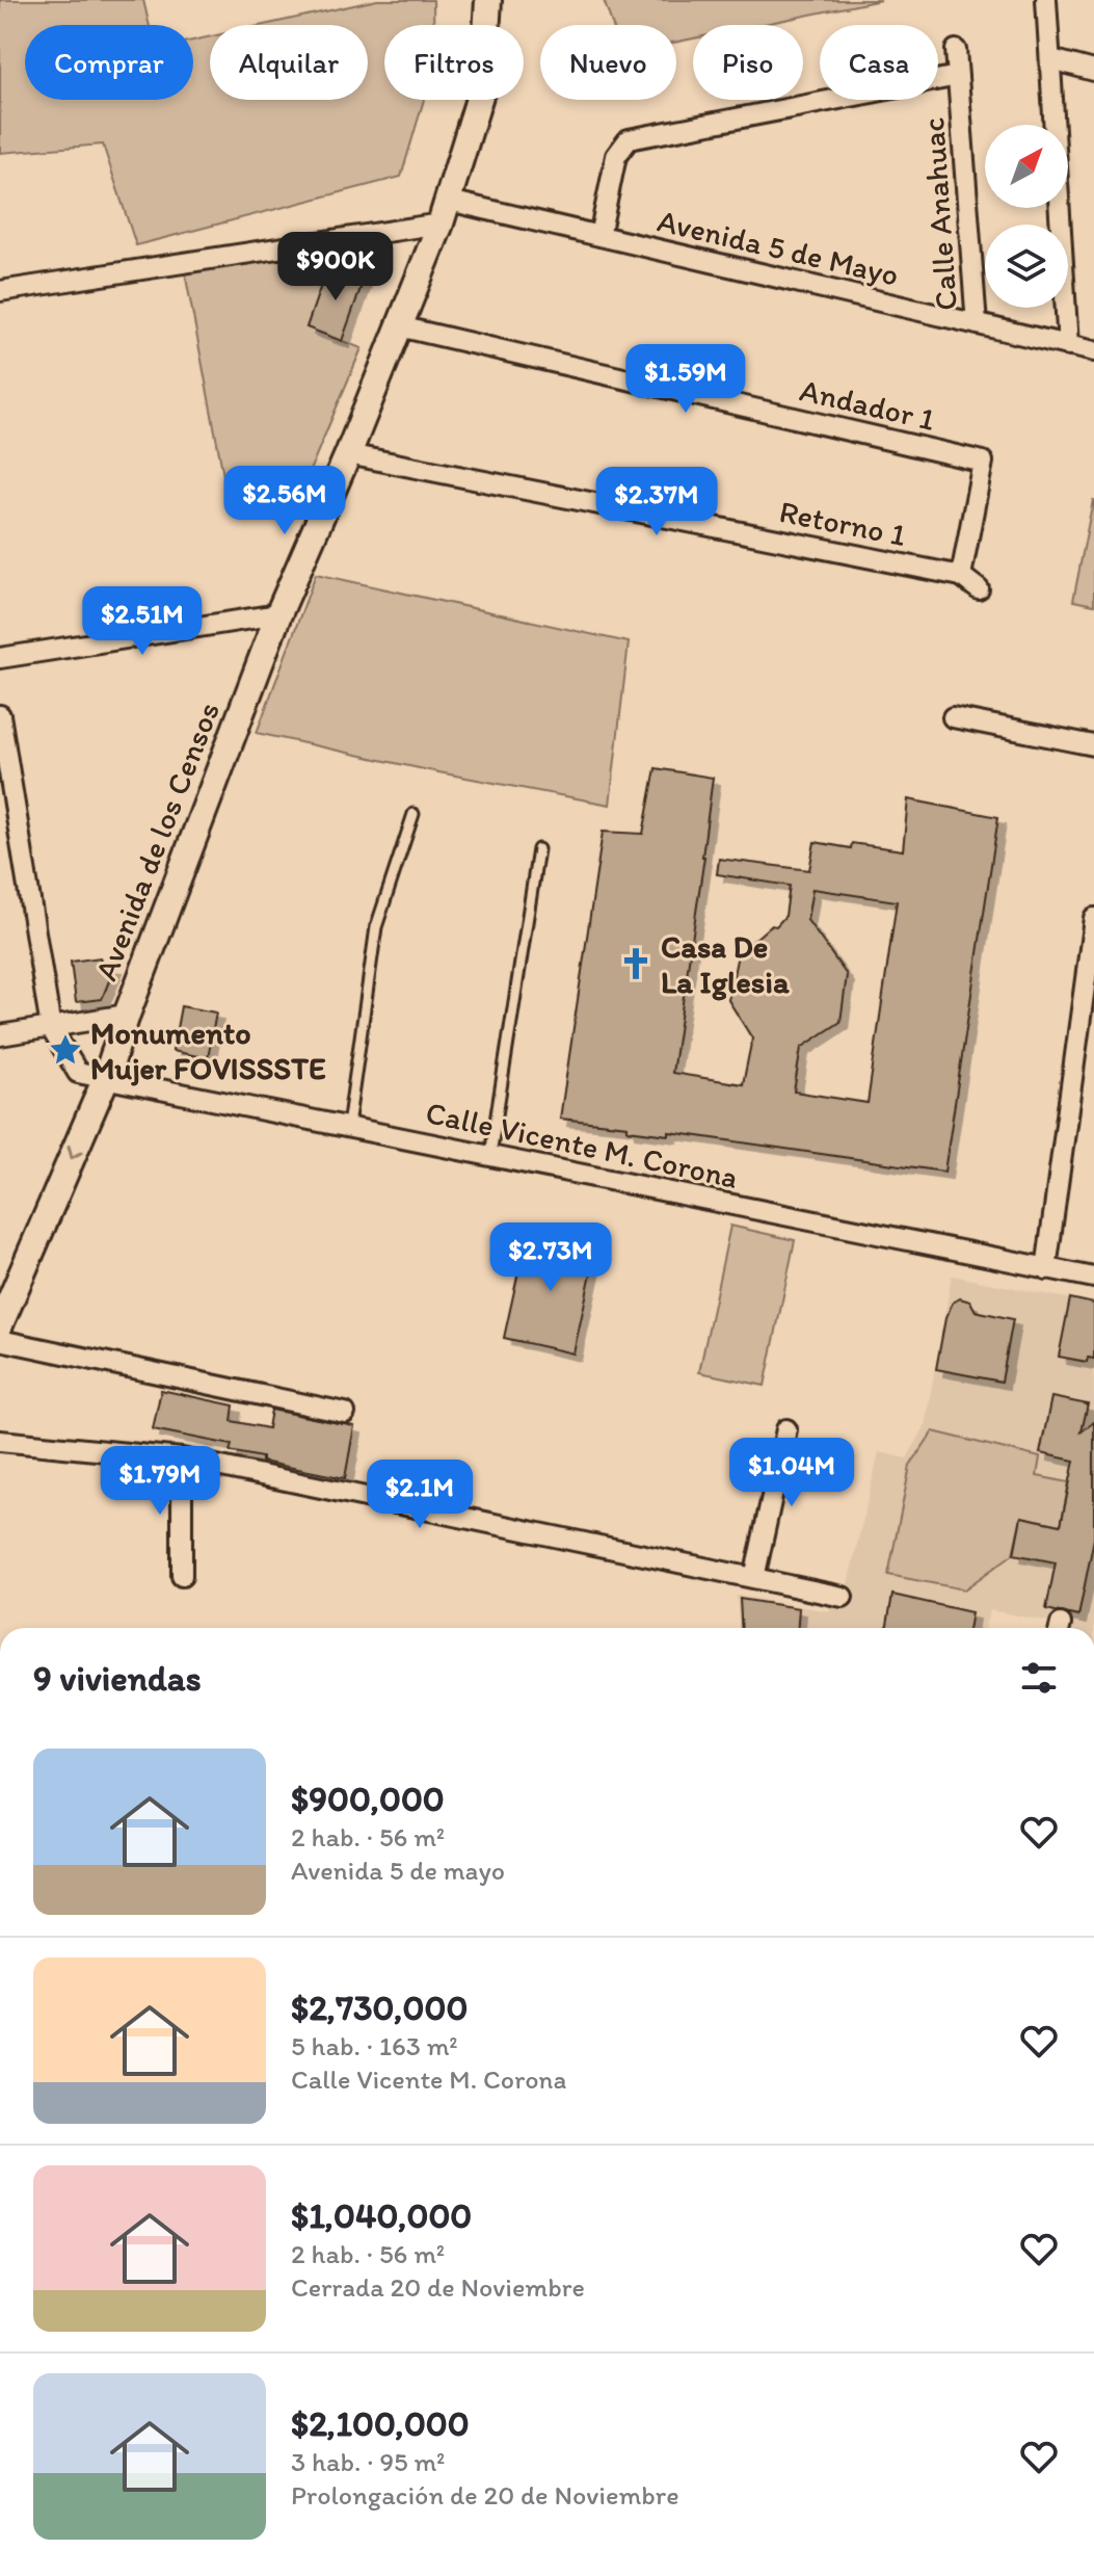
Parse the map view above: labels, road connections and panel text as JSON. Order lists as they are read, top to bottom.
{
  "streets": {
    "street": [
      "Calle Anahuac",
      "Avenida 5 de Mayo",
      "Andador 1",
      "Retorno 1",
      "Avenida de los Censos",
      "Calle Vicente M. Corona"
    ]
  },
  "crossings": [
    ["Calle Anahuac", "Avenida 5 de Mayo"],
    ["Avenida 5 de Mayo", "Avenida de los Censos"],
    ["Andador 1", "Retorno 1"],
    ["Andador 1", "Avenida de los Censos"],
    ["Retorno 1", "Avenida de los Censos"],
    ["Avenida de los Censos", "Calle Vicente M. Corona"]
  ],
  "places": {
    "church": ["Casa De La Iglesia"],
    "place": ["Monumento Mujer FOVISSSTE"]
  },
  "north": "top right",
  "page": {
    "chip": [
      "Comprar",
      "Alquilar",
      "Filtros",
      "Nuevo",
      "Piso",
      "Casa"
    ],
    "price": [
      "$900K",
      "$1.59M",
      "$2.56M",
      "$2.37M",
      "$2.51M",
      "$2.73M",
      "$1.04M",
      "$1.79M",
      "$2.1M"
    ],
    "heading": "9 viviendas",
    "list": [
      {
        "name": "$900,000",
        "note": "2 hab. · 56 m² · Avenida 5 de mayo"
      },
      {
        "name": "$2,730,000",
        "note": "5 hab. · 163 m² · Calle Vicente M. Corona"
      },
      {
        "name": "$1,040,000",
        "note": "2 hab. · 56 m² · Cerrada 20 de Noviembre"
      },
      {
        "name": "$2,100,000",
        "note": "3 hab. · 95 m² · Prolongación de 20 de Noviembre"
      }
    ]
  }
}
